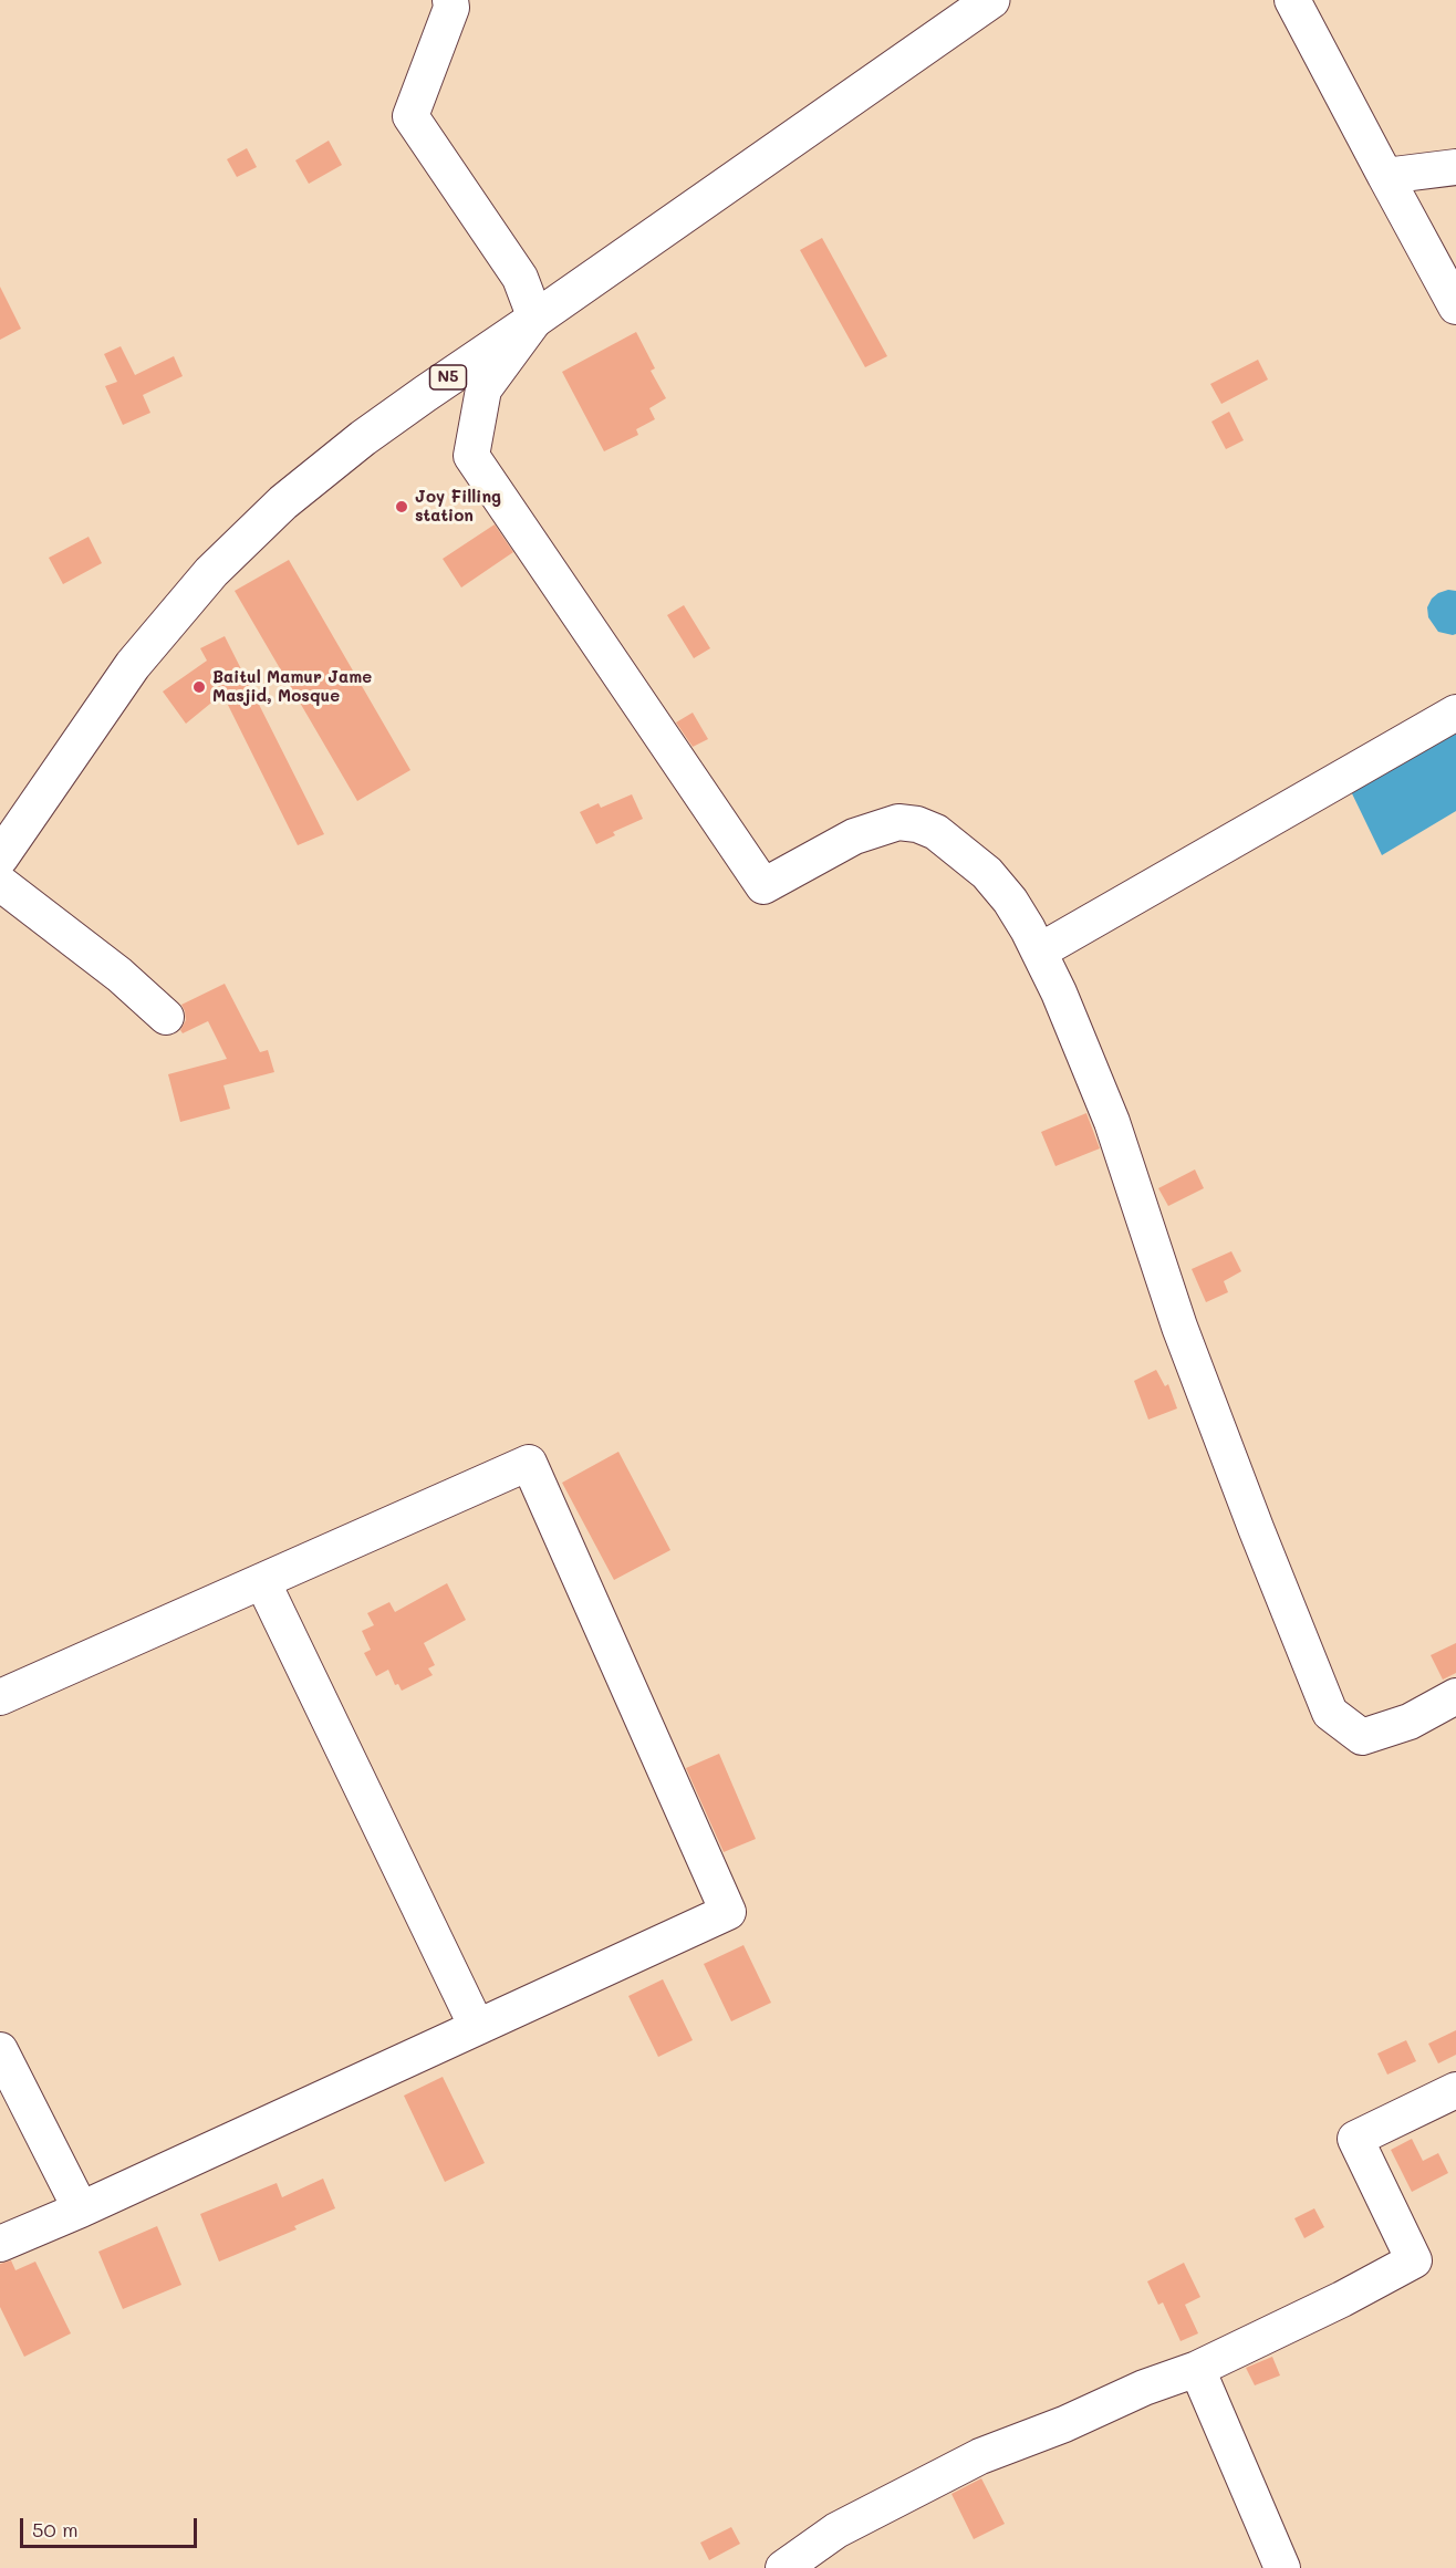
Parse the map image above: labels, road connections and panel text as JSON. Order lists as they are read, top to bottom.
{
  "streets": {
    "highway": ["N5"]
  },
  "places": ["Joy Filling station", "Baitul Mamur Jame Masjid, Mosque"],
  "scale_bar": "50 m"
}
